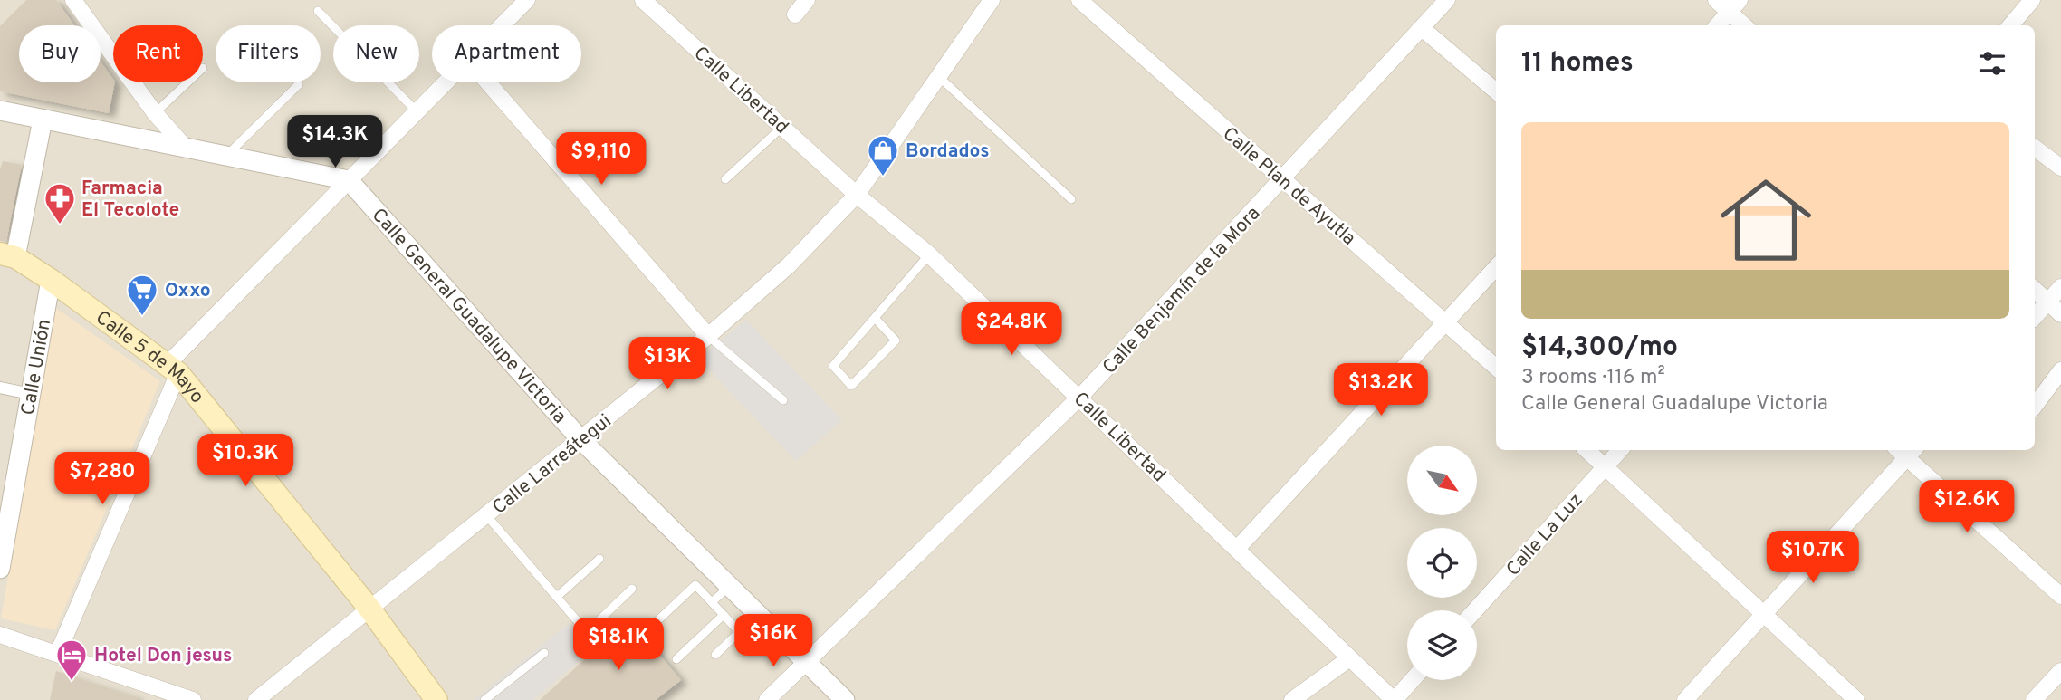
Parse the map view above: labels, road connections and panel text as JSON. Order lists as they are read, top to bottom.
{
  "streets": {
    "main road": ["Calle 5 de Mayo"],
    "street": [
      "Calle Libertad",
      "Calle Plan de Ayutla",
      "Calle Benjamín de la Mora",
      "Calle General Guadalupe Victoria",
      "Calle Unión",
      "Calle Larreátegui",
      "Calle La Luz"
    ]
  },
  "crossings": [
    ["Calle Libertad", "Calle Benjamín de la Mora"],
    ["Calle Libertad", "Calle Larreátegui"],
    ["Calle Plan de Ayutla", "Calle Benjamín de la Mora"],
    ["Calle Benjamín de la Mora", "Calle General Guadalupe Victoria"],
    ["Calle General Guadalupe Victoria", "Calle Larreátegui"],
    ["Calle 5 de Mayo", "Calle Unión"],
    ["Calle 5 de Mayo", "Calle Larreátegui"]
  ],
  "places": {
    "shop": ["Bordados"],
    "pharmacy": ["Farmacia El Tecolote"],
    "supermarket": ["Oxxo"],
    "hotel": ["Hotel Don jesus"]
  },
  "north": "bottom right",
  "page": {
    "chip": [
      "Buy",
      "Rent",
      "Filters",
      "New",
      "Apartment"
    ],
    "heading": "11 homes",
    "list": [
      {
        "name": "$14,300/mo",
        "note": "3 rooms · 116 m² · Calle General Guadalupe Victoria"
      }
    ],
    "price": [
      "$14.3K",
      "$9,110",
      "$24.8K",
      "$13K",
      "$13.2K",
      "$10.3K",
      "$7,280",
      "$12.6K",
      "$10.7K",
      "$16K",
      "$18.1K"
    ]
  }
}
